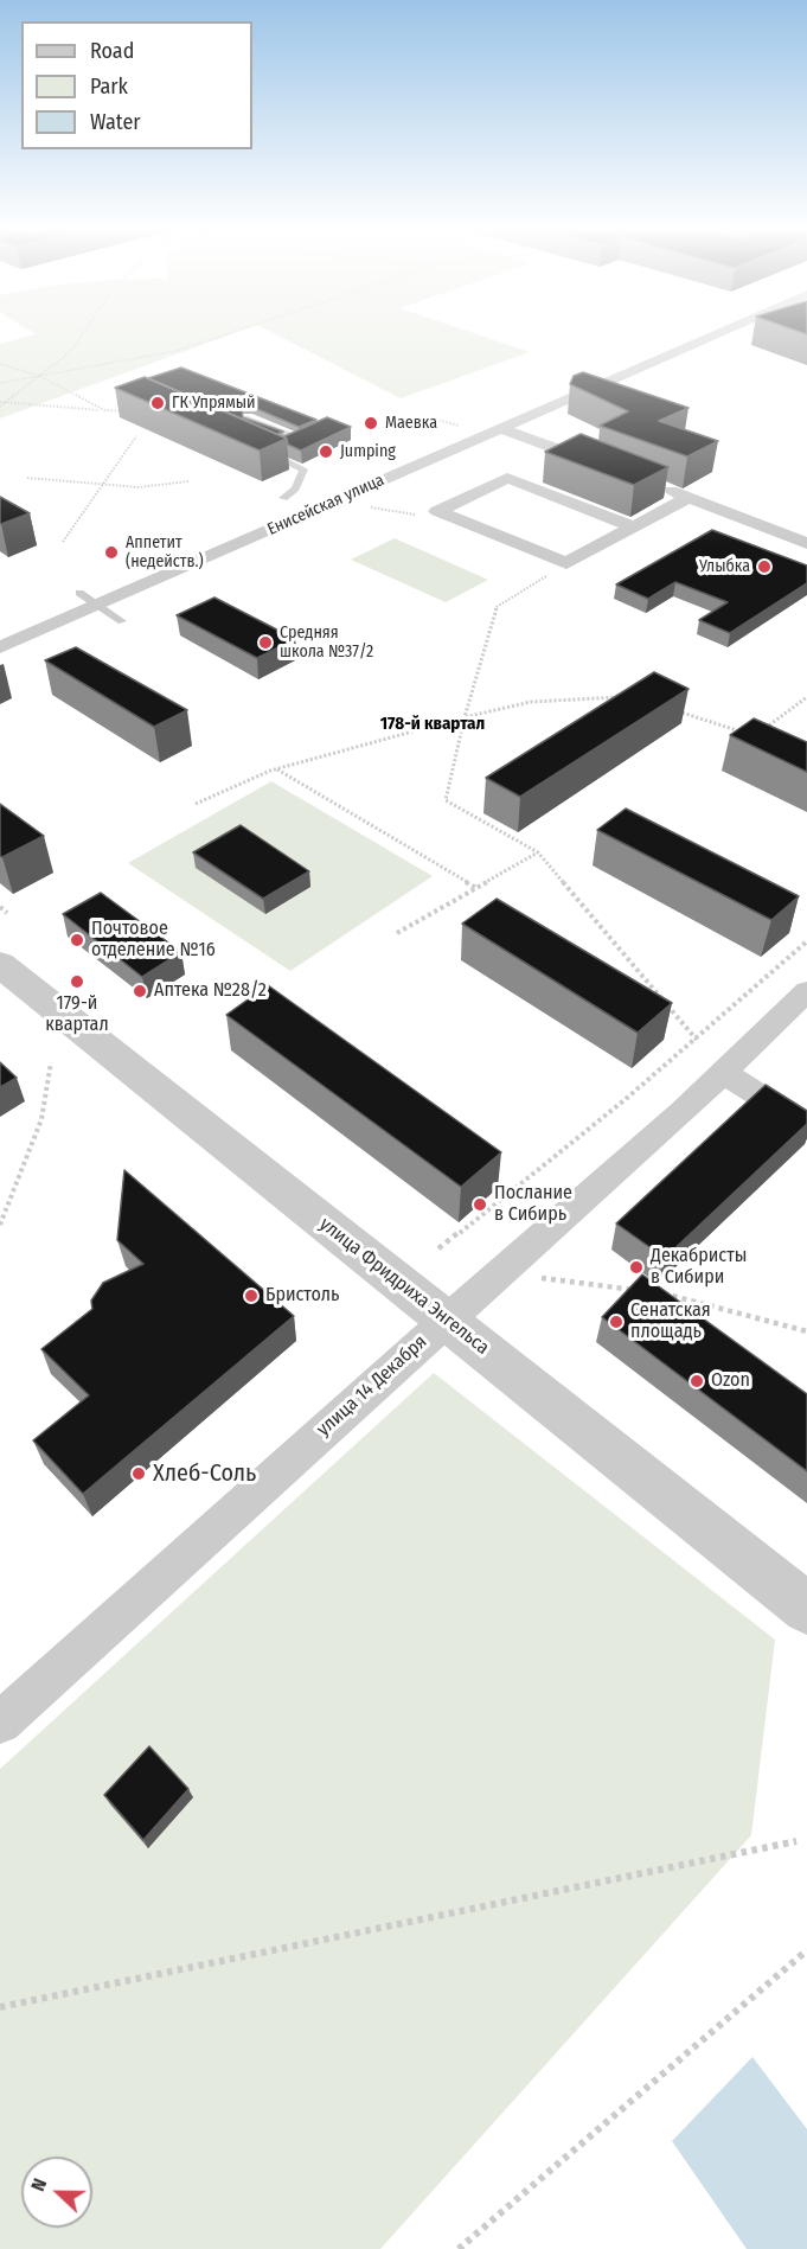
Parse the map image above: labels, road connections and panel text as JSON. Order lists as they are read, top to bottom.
{
  "streets": {
    "street": ["Енисейская улица", "улица Фридриха Энгельса", "улица 14 Декабря"]
  },
  "crossings": [
    ["улица Фридриха Энгельса", "улица 14 Декабря"]
  ],
  "districts": ["178-й квартал"],
  "places": [
    "ГК Упрямый",
    "Маевка",
    "Jumping",
    "Аппетит (недейств.)",
    "Улыбка",
    "Средняя школа №37/2",
    "Почтовое отделение №16",
    "179-й квартал",
    "Аптека №28/2",
    "Послание в Сибирь",
    "Декабристы в Сибири",
    "Бристоль",
    "Сенатская площадь",
    "Ozon",
    "Хлеб-Соль"
  ],
  "legend": ["Road", "Park", "Water"],
  "north": "left"
}
